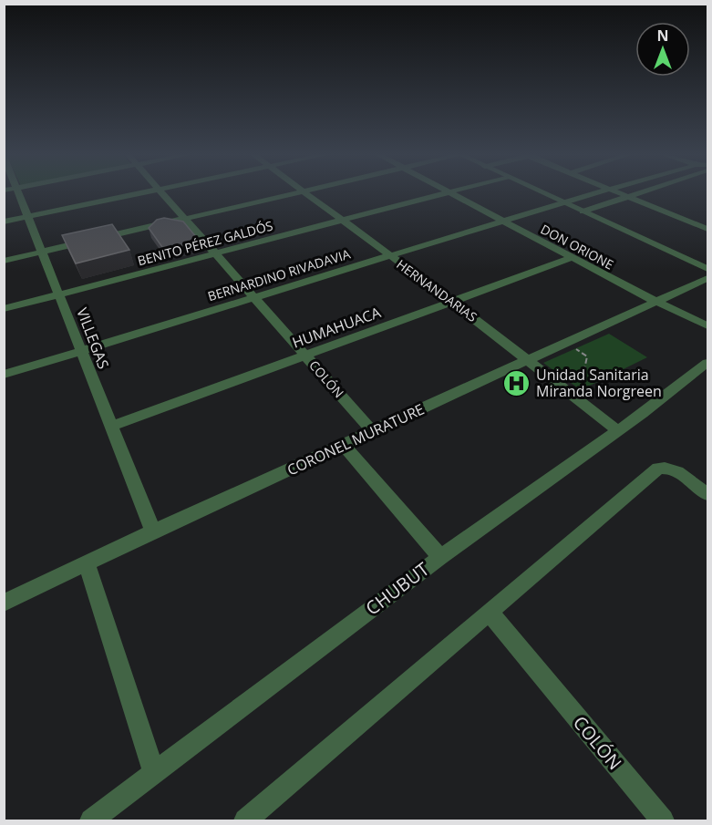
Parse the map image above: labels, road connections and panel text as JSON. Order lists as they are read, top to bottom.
{
  "streets": {
    "street": [
      "BENITO PÉREZ GALDÓS",
      "DON ORIONE",
      "BERNARDINO RIVADAVIA",
      "HERNANDARIAS",
      "HUMAHUACA",
      "VILLEGAS",
      "COLÓN",
      "CORONEL MURATURE",
      "CHUBUT"
    ]
  },
  "crossings": [
    ["BENITO PÉREZ GALDÓS", "HERNANDARIAS"],
    ["BENITO PÉREZ GALDÓS", "VILLEGAS"],
    ["BENITO PÉREZ GALDÓS", "COLÓN"],
    ["DON ORIONE", "BERNARDINO RIVADAVIA"],
    ["DON ORIONE", "HUMAHUACA"],
    ["DON ORIONE", "CORONEL MURATURE"],
    ["BERNARDINO RIVADAVIA", "HERNANDARIAS"],
    ["BERNARDINO RIVADAVIA", "VILLEGAS"],
    ["BERNARDINO RIVADAVIA", "COLÓN"],
    ["HERNANDARIAS", "HUMAHUACA"],
    ["HERNANDARIAS", "CORONEL MURATURE"],
    ["HERNANDARIAS", "CHUBUT"],
    ["HUMAHUACA", "VILLEGAS"],
    ["HUMAHUACA", "COLÓN"],
    ["VILLEGAS", "CORONEL MURATURE"],
    ["COLÓN", "CORONEL MURATURE"]
  ],
  "places": {
    "hospital": ["Unidad Sanitaria Miranda Norgreen"]
  },
  "north": "top"
}
